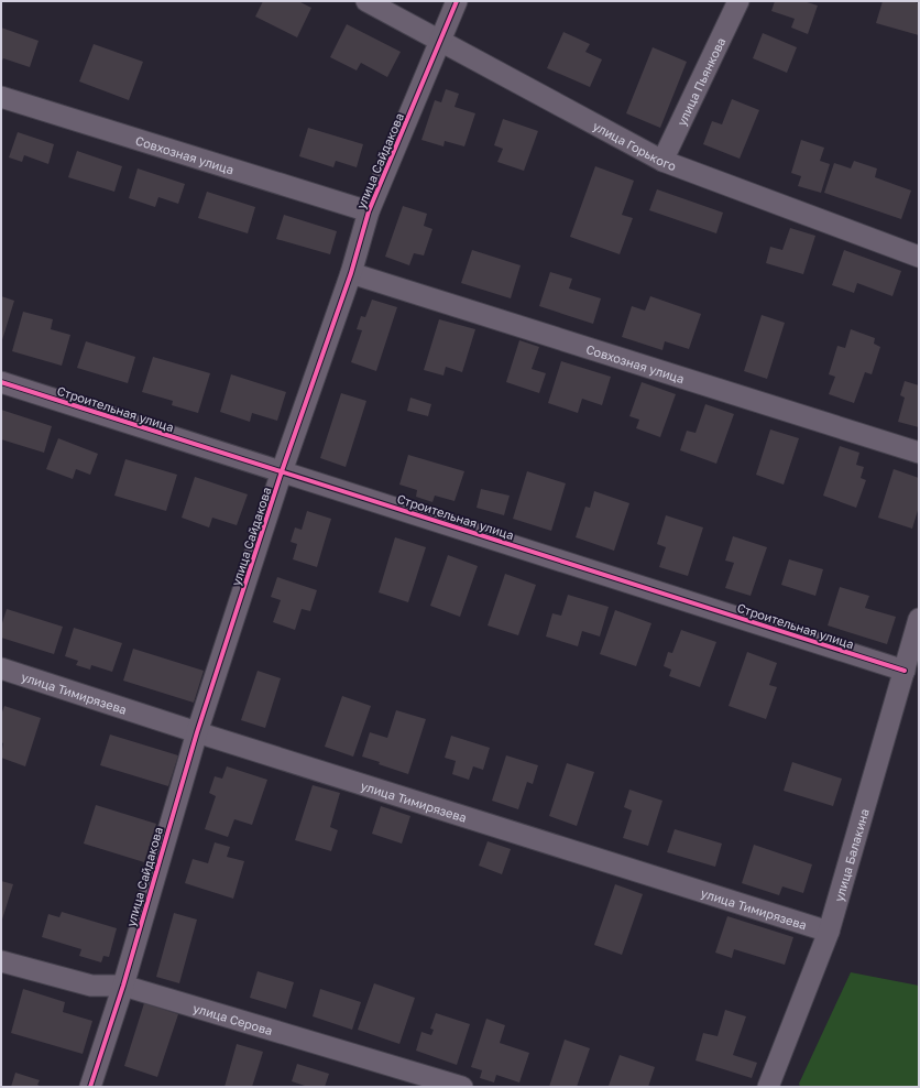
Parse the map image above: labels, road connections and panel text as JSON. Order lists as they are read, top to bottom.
{
  "streets": {
    "street": [
      "улица Пьянкова",
      "улица Горького",
      "Совхозная улица",
      "улица Сайдакова",
      "Строительная улица",
      "улица Тимирязева",
      "улица Балакина",
      "улица Серова"
    ]
  },
  "crossings": [
    ["улица Пьянкова", "улица Горького"],
    ["улица Горького", "улица Сайдакова"],
    ["Совхозная улица", "улица Сайдакова"],
    ["улица Сайдакова", "Строительная улица"],
    ["улица Сайдакова", "улица Тимирязева"],
    ["улица Сайдакова", "улица Серова"],
    ["Строительная улица", "улица Балакина"],
    ["улица Тимирязева", "улица Балакина"]
  ]
}
